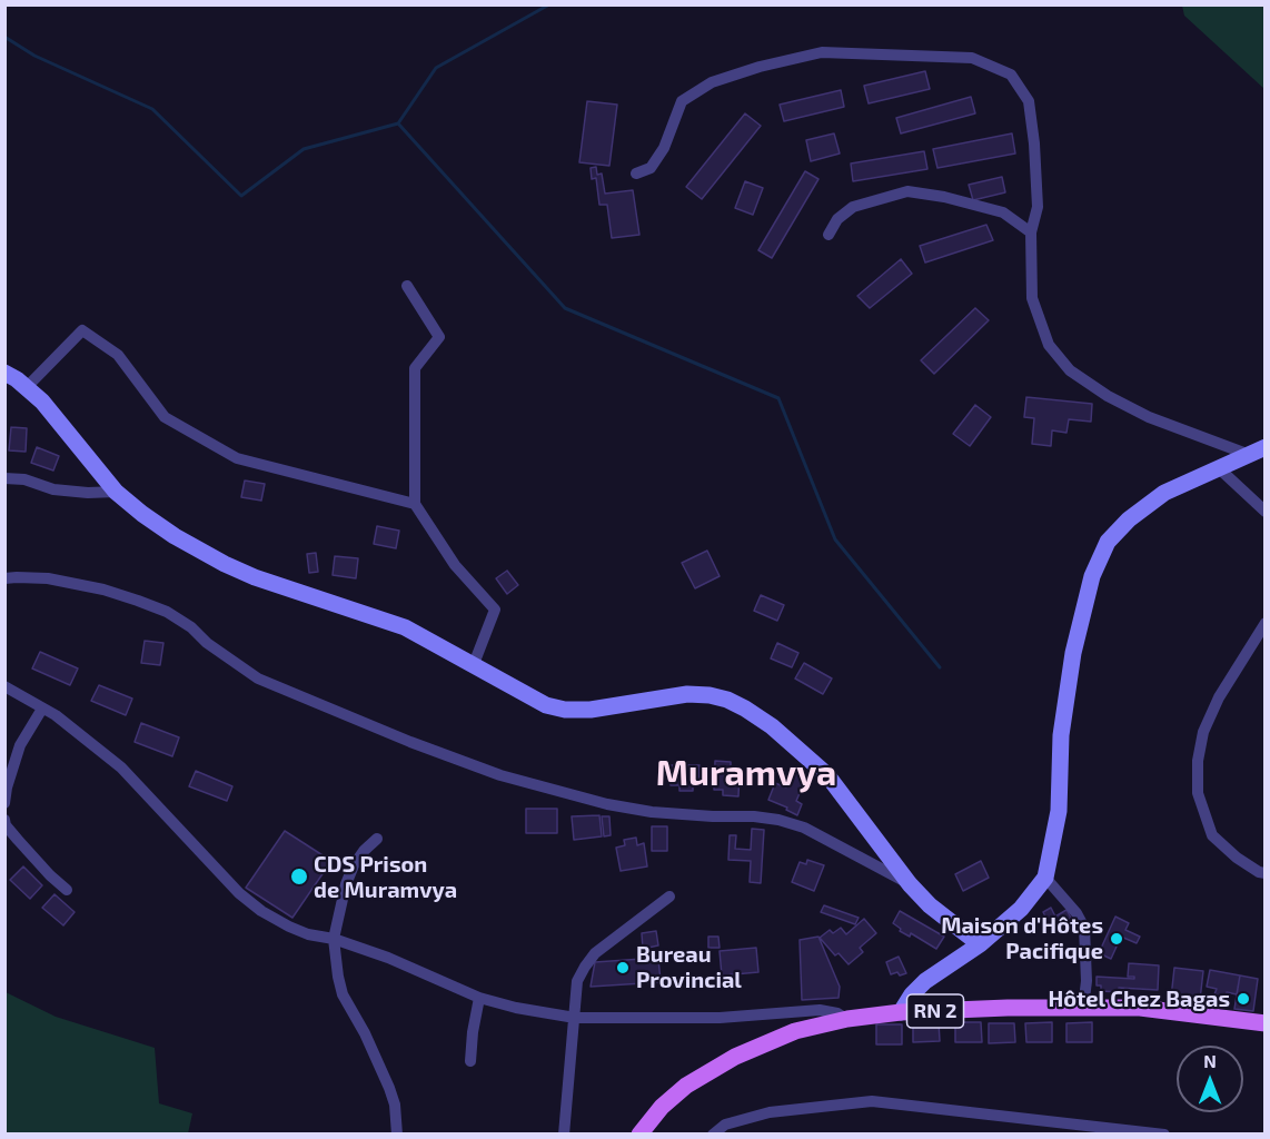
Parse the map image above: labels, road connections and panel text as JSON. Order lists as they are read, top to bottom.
{
  "streets": {
    "main road": ["RN 2"]
  },
  "districts": ["Muramvya"],
  "places": [
    "CDS Prison de Muramvya",
    "Maison d'Hôtes Pacifique",
    "Bureau Provincial",
    "Hôtel Chez Bagas"
  ],
  "north": "top"
}
